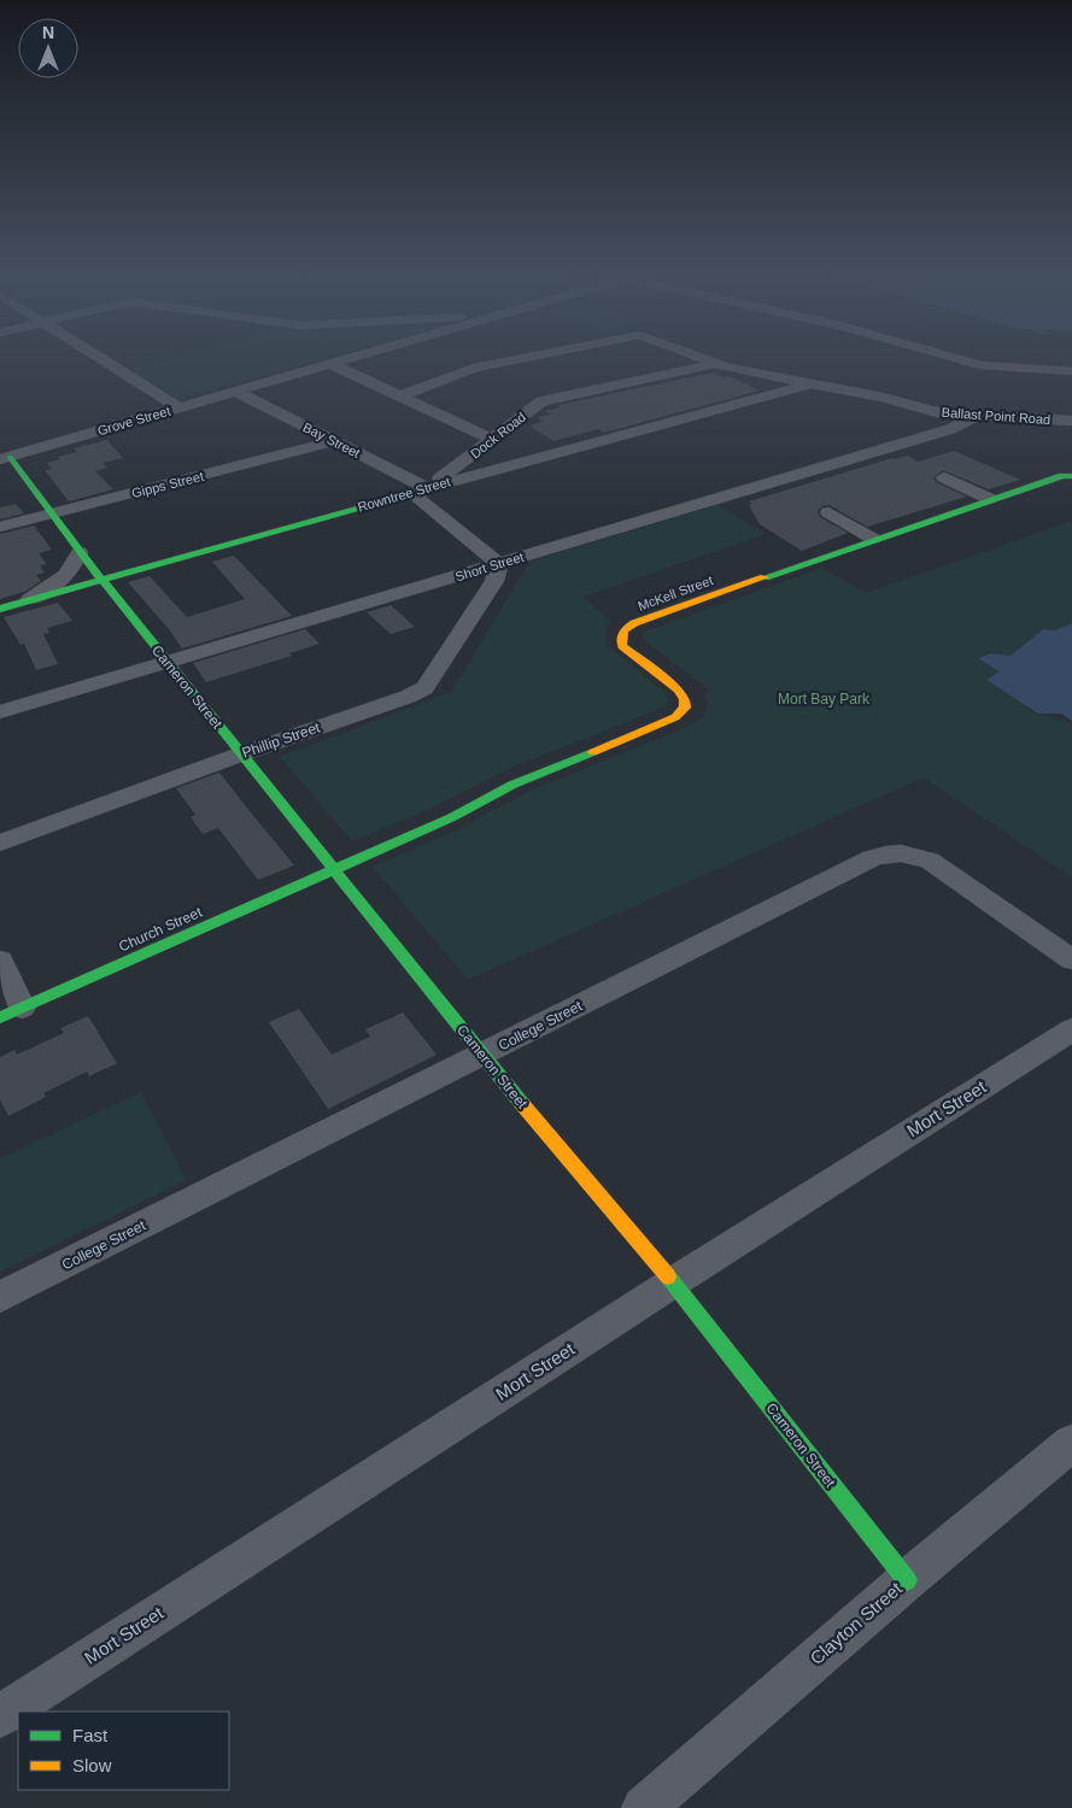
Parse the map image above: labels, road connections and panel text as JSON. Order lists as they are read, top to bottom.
{
  "streets": {
    "street": [
      "Ballast Point Road",
      "Grove Street",
      "Dock Road",
      "Bay Street",
      "Gipps Street",
      "Rowntree Street",
      "Short Street",
      "McKell Street",
      "Cameron Street",
      "Phillip Street",
      "Church Street",
      "College Street",
      "Mort Street",
      "Clayton Street"
    ]
  },
  "crossings": [
    ["Ballast Point Road", "Dock Road"],
    ["Ballast Point Road", "Rowntree Street"],
    ["Ballast Point Road", "Short Street"],
    ["Grove Street", "Bay Street"],
    ["Grove Street", "Cameron Street"],
    ["Dock Road", "Rowntree Street"],
    ["Bay Street", "Gipps Street"],
    ["Bay Street", "Rowntree Street"],
    ["Bay Street", "Short Street"],
    ["Bay Street", "Phillip Street"],
    ["Gipps Street", "Cameron Street"],
    ["Rowntree Street", "Cameron Street"],
    ["Short Street", "Cameron Street"],
    ["Short Street", "Phillip Street"],
    ["McKell Street", "Cameron Street"],
    ["McKell Street", "Church Street"],
    ["Cameron Street", "Phillip Street"],
    ["Cameron Street", "Church Street"],
    ["Cameron Street", "College Street"],
    ["Cameron Street", "Mort Street"],
    ["Cameron Street", "Clayton Street"]
  ],
  "parks": ["Mort Bay Park"],
  "legend": ["Fast", "Slow"],
  "north": "top"
}
